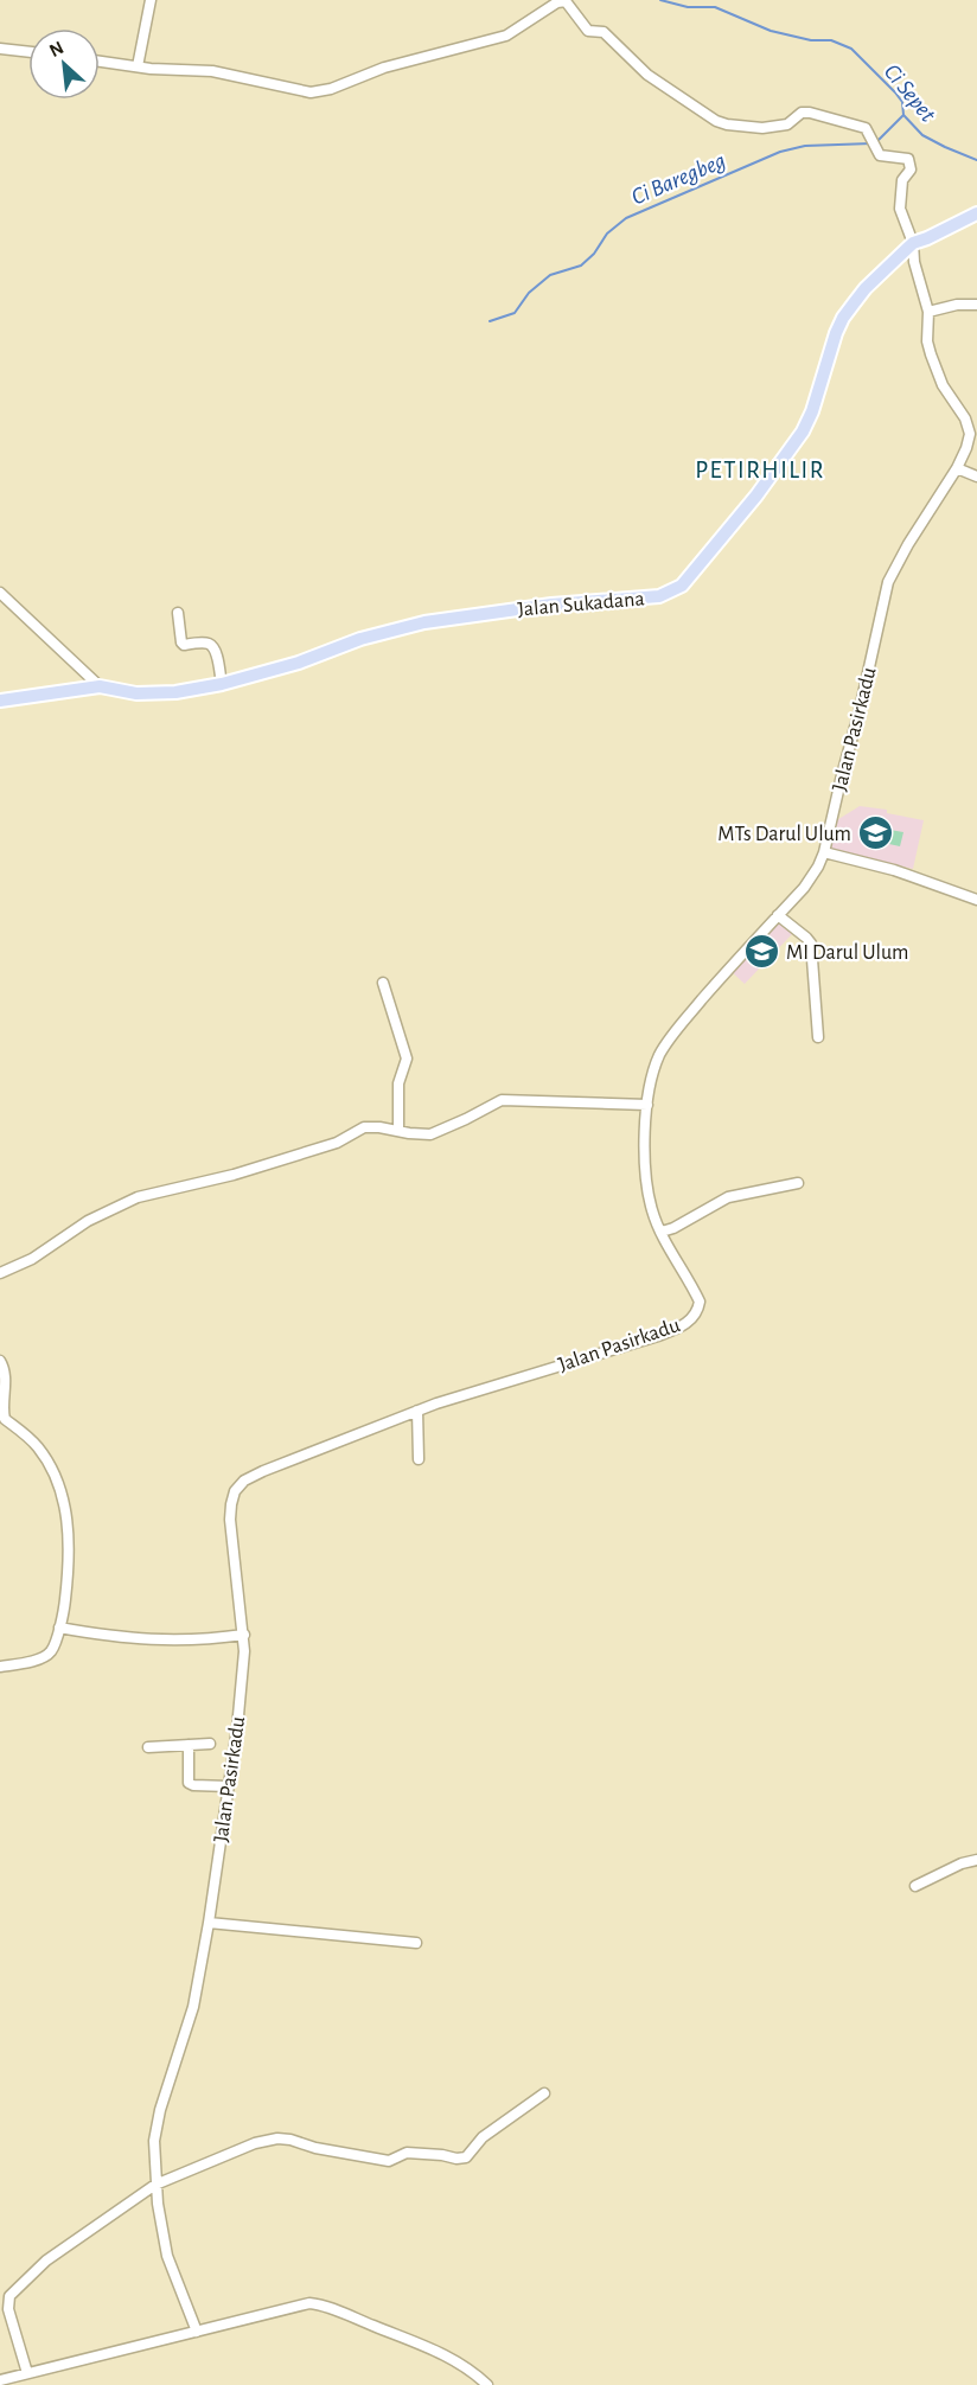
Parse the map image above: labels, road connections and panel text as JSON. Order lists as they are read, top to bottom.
{
  "streets": {
    "main road": ["Jalan Sukadana"],
    "street": ["Jalan Pasirkadu"]
  },
  "crossings": [
    ["Jalan Sukadana", "Jalan Pasirkadu"]
  ],
  "districts": ["PETIRHILIR"],
  "water": ["Ci Sepet", "Ci Baregbeg"],
  "places": {
    "school or university": ["MTs Darul Ulum", "MI Darul Ulum"]
  },
  "north": "top left"
}
